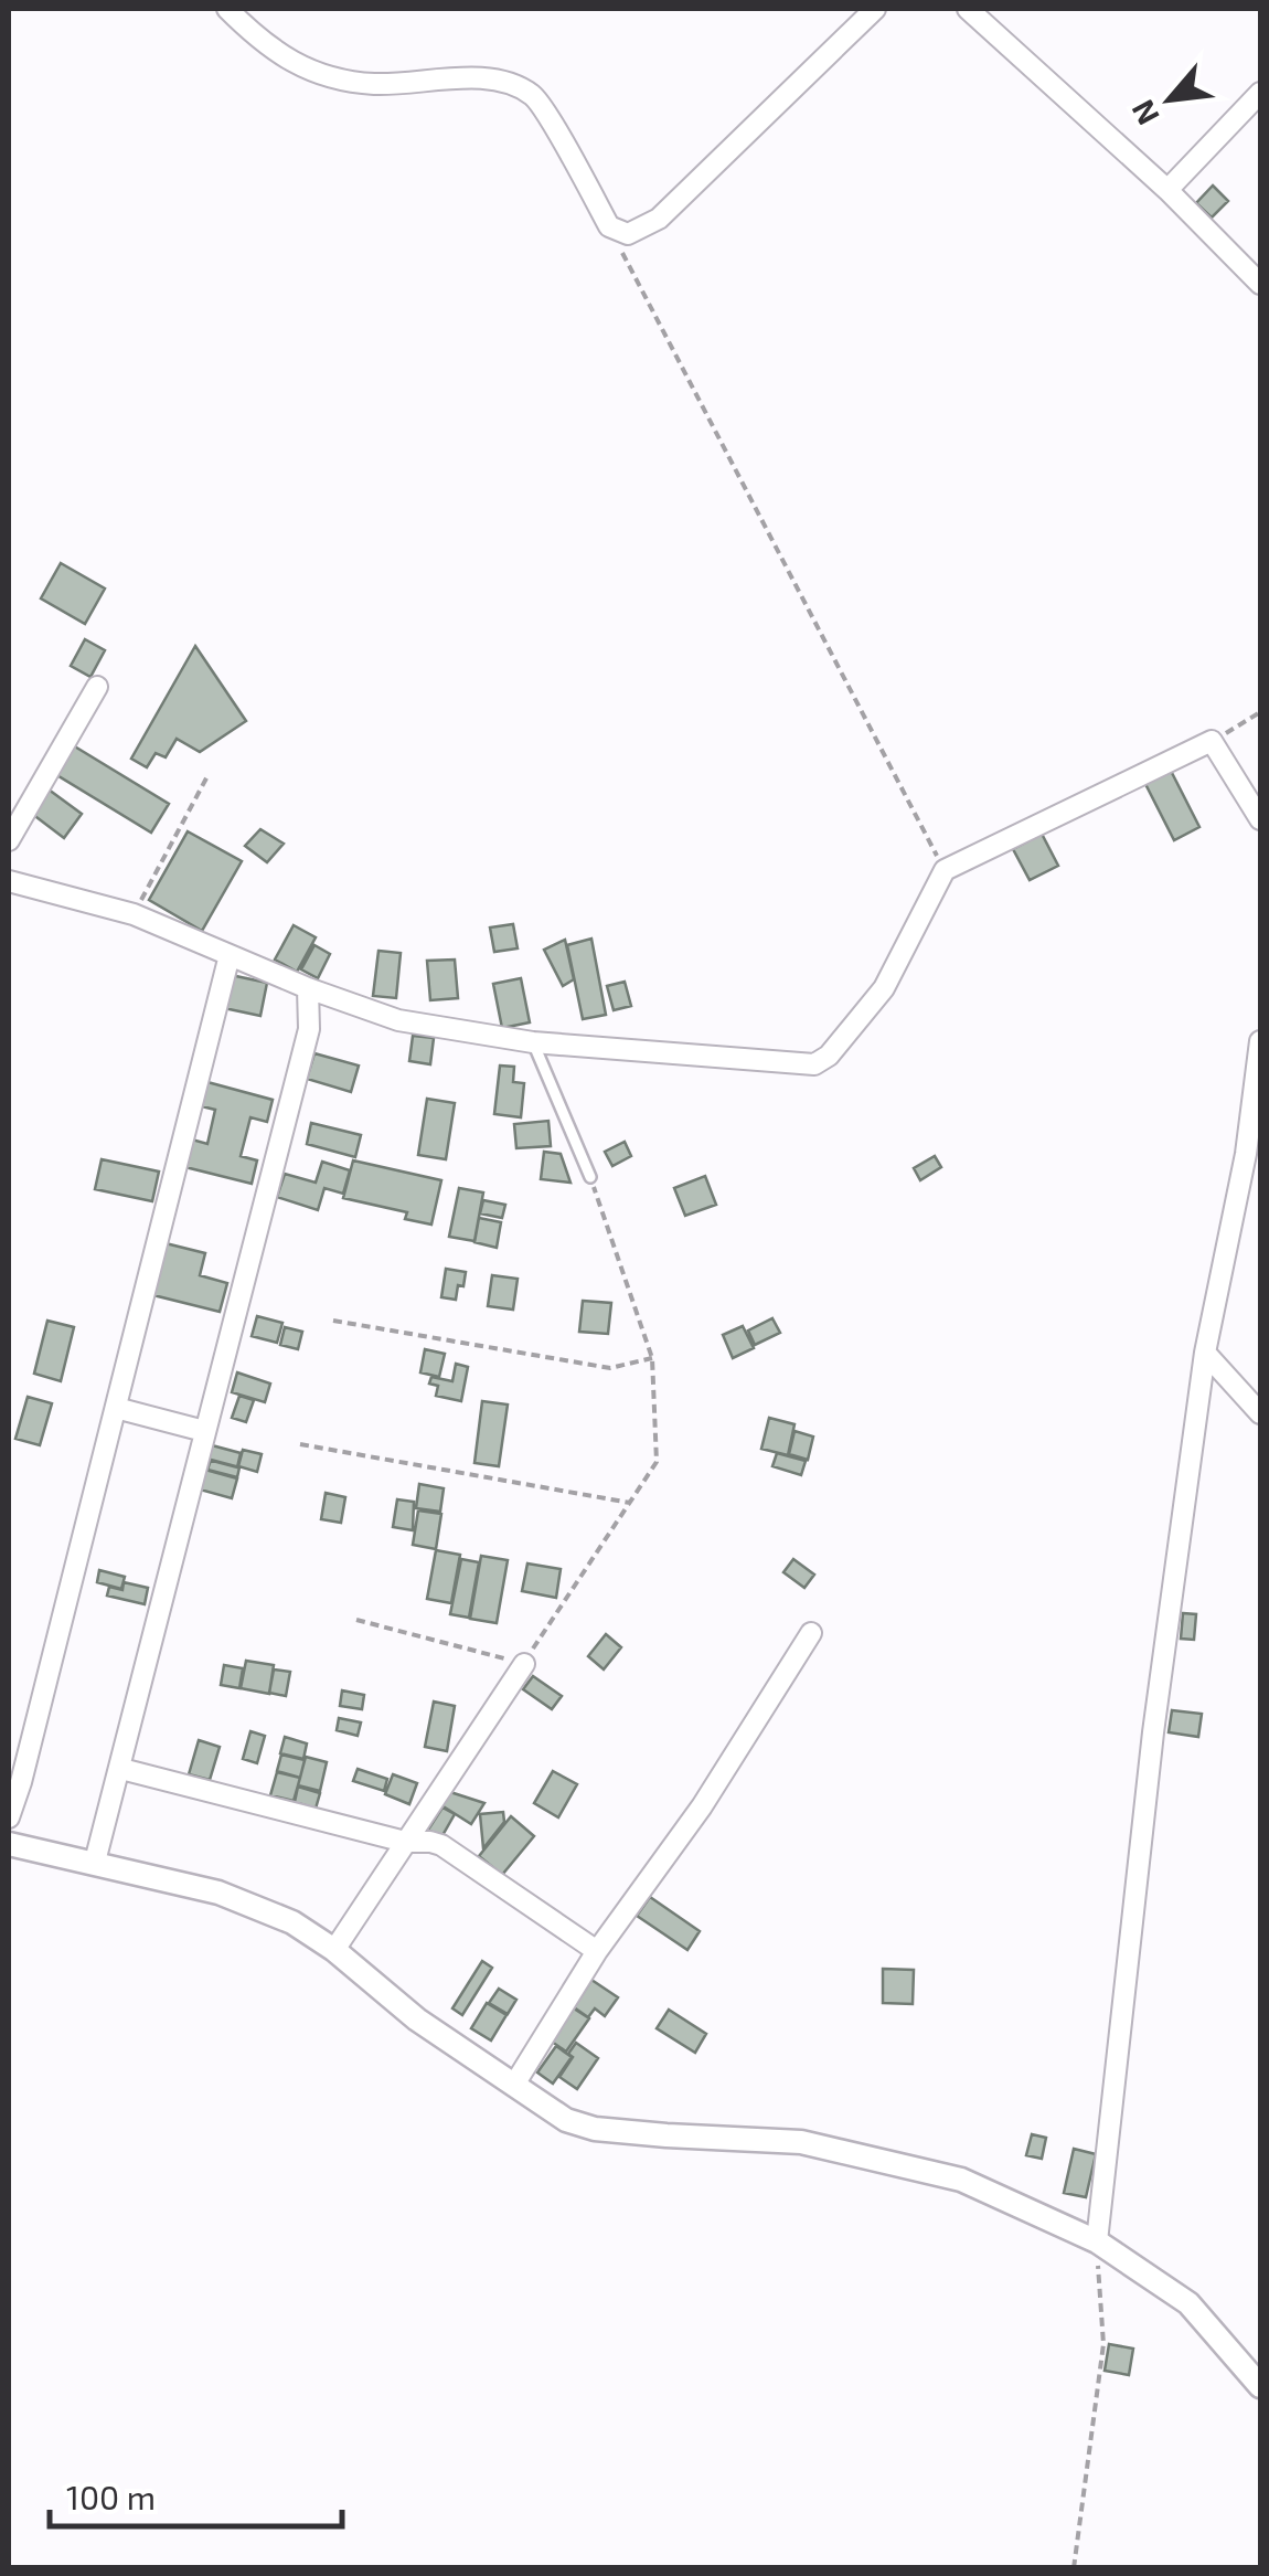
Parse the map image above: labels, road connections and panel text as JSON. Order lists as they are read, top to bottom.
{
  "scale_bar": "100 m",
  "north": "bottom left"
}
